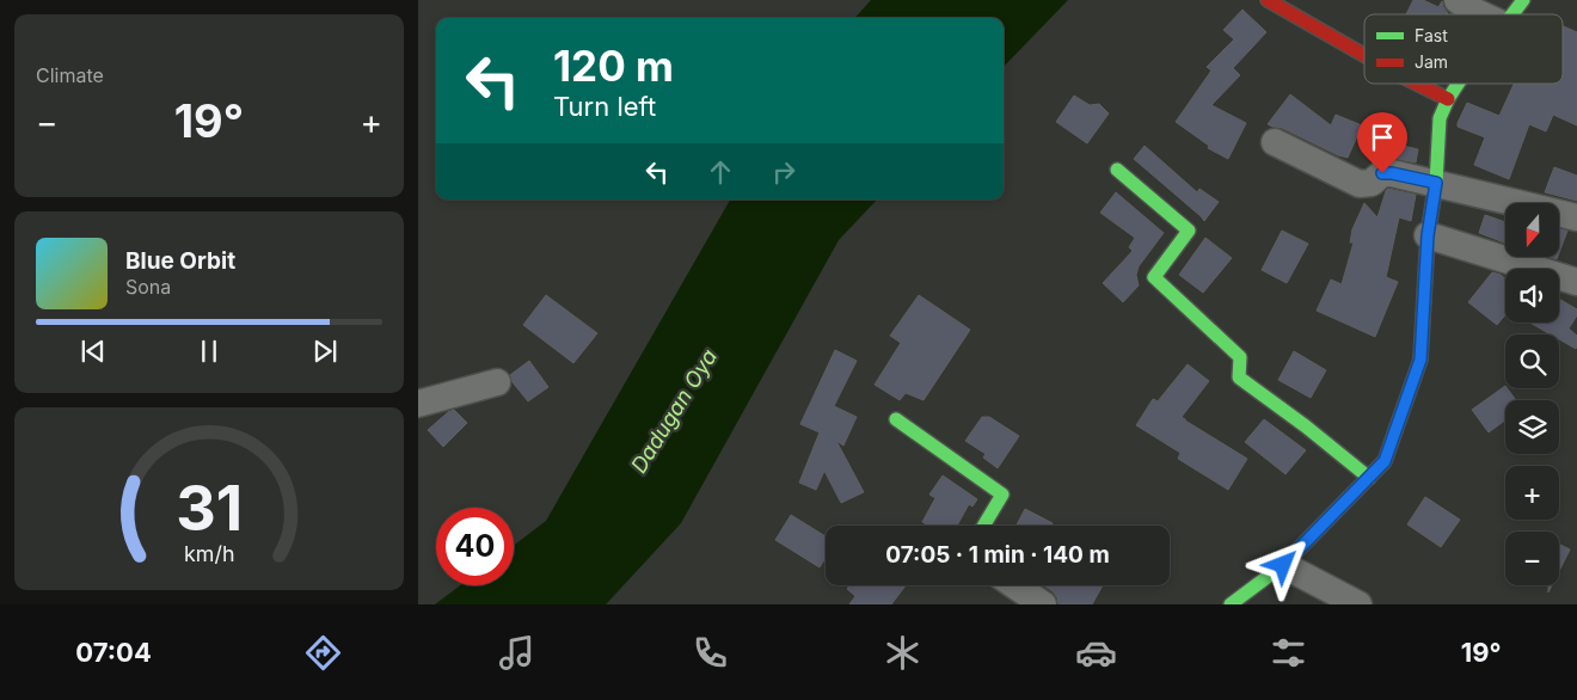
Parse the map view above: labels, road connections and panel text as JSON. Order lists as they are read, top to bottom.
{
  "water": ["Dadugan Oya"],
  "legend": ["Fast", "Jam"],
  "north": "bottom",
  "page": {
    "tile": "Climate",
    "turn": ["120 m", "Turn left"],
    "heat": ["−", "19°", "+"],
    "map_buttons": ["+", "−"],
    "song": ["Blue Orbit", "Sona"],
    "limit": "40",
    "trip": "07:05 · 1 min · 140 m",
    "tabs": ["07:04", "19°"],
    "gauge": ["31", "km/h"]
  }
}
